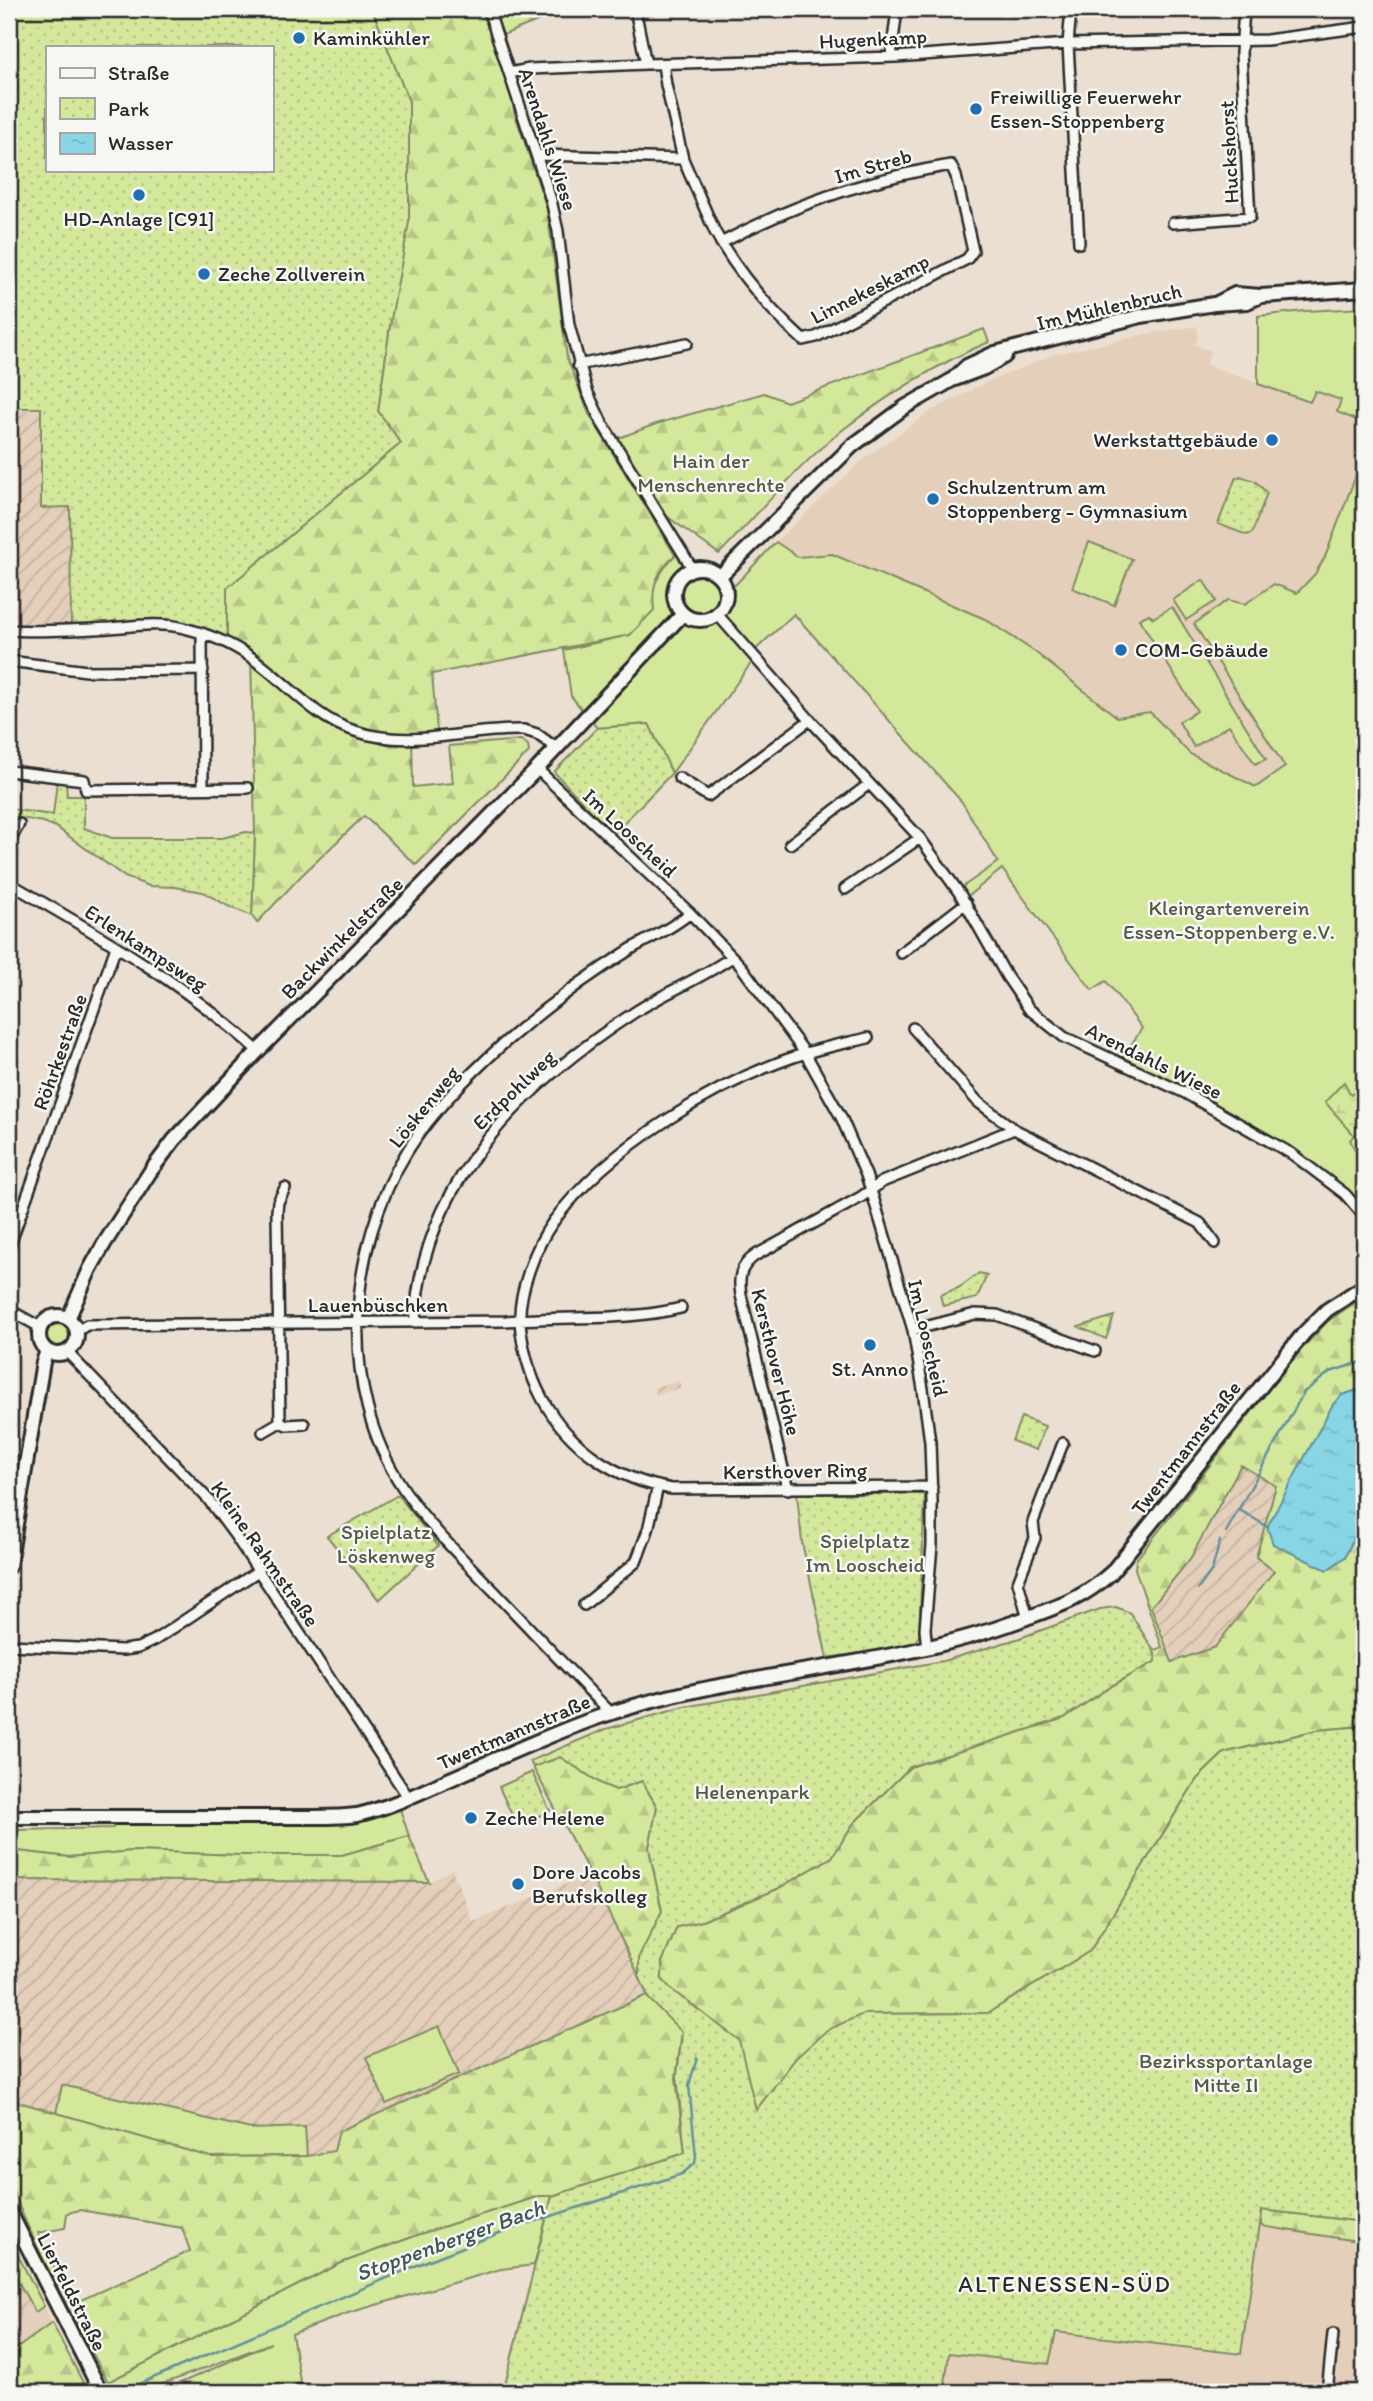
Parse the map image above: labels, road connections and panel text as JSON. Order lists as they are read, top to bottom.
{
  "streets": {
    "main road": [
      "Im Mühlenbruch",
      "Backwinkelstraße",
      "Twentmannstraße",
      "Lierfeldstraße"
    ],
    "street": [
      "Hugenkamp",
      "Arendahls Wiese",
      "Huckshorst",
      "Im Streb",
      "Linnekeskamp",
      "Im Looscheid",
      "Erlenkampsweg",
      "Röhrkestraße",
      "Erdpohlweg",
      "Löskenweg",
      "Lauenbüschken",
      "Kersthover Höhe",
      "Kersthover Ring",
      "Kleine Rahmstraße"
    ]
  },
  "crossings": [
    ["Hugenkamp", "Arendahls Wiese"],
    ["Hugenkamp", "Huckshorst"],
    ["Hugenkamp", "Linnekeskamp"],
    ["Arendahls Wiese", "Im Mühlenbruch"],
    ["Arendahls Wiese", "Backwinkelstraße"],
    ["Im Streb", "Linnekeskamp"],
    ["Im Mühlenbruch", "Backwinkelstraße"],
    ["Im Looscheid", "Backwinkelstraße"],
    ["Im Looscheid", "Erdpohlweg"],
    ["Im Looscheid", "Löskenweg"],
    ["Im Looscheid", "Kersthover Höhe"],
    ["Im Looscheid", "Twentmannstraße"],
    ["Im Looscheid", "Kersthover Ring"],
    ["Backwinkelstraße", "Erlenkampsweg"],
    ["Backwinkelstraße", "Lauenbüschken"],
    ["Backwinkelstraße", "Kleine Rahmstraße"],
    ["Erlenkampsweg", "Röhrkestraße"],
    ["Erdpohlweg", "Lauenbüschken"],
    ["Löskenweg", "Lauenbüschken"],
    ["Löskenweg", "Twentmannstraße"],
    ["Lauenbüschken", "Kersthover Ring"],
    ["Lauenbüschken", "Kleine Rahmstraße"],
    ["Kersthover Höhe", "Kersthover Ring"],
    ["Twentmannstraße", "Kleine Rahmstraße"]
  ],
  "districts": ["ALTENESSEN-SÜD"],
  "water": ["Stoppenberger Bach"],
  "parks": [
    "Hain der Menschenrechte",
    "Kleingartenverein Essen-Stoppenberg e.V.",
    "Spielplatz Löskenweg",
    "Spielplatz Im Looscheid",
    "Helenenpark",
    "Bezirkssportanlage Mitte II"
  ],
  "places": [
    "Kaminkühler",
    "Freiwillige Feuerwehr Essen-Stoppenberg",
    "HD-Anlage [C91]",
    "Zeche Zollverein",
    "Werkstattgebäude",
    "Schulzentrum am Stoppenberg - Gymnasium",
    "COM-Gebäude",
    "St. Anno",
    "Zeche Helene",
    "Dore Jacobs Berufskolleg"
  ],
  "legend": ["Straße", "Park", "Wasser"]
}
